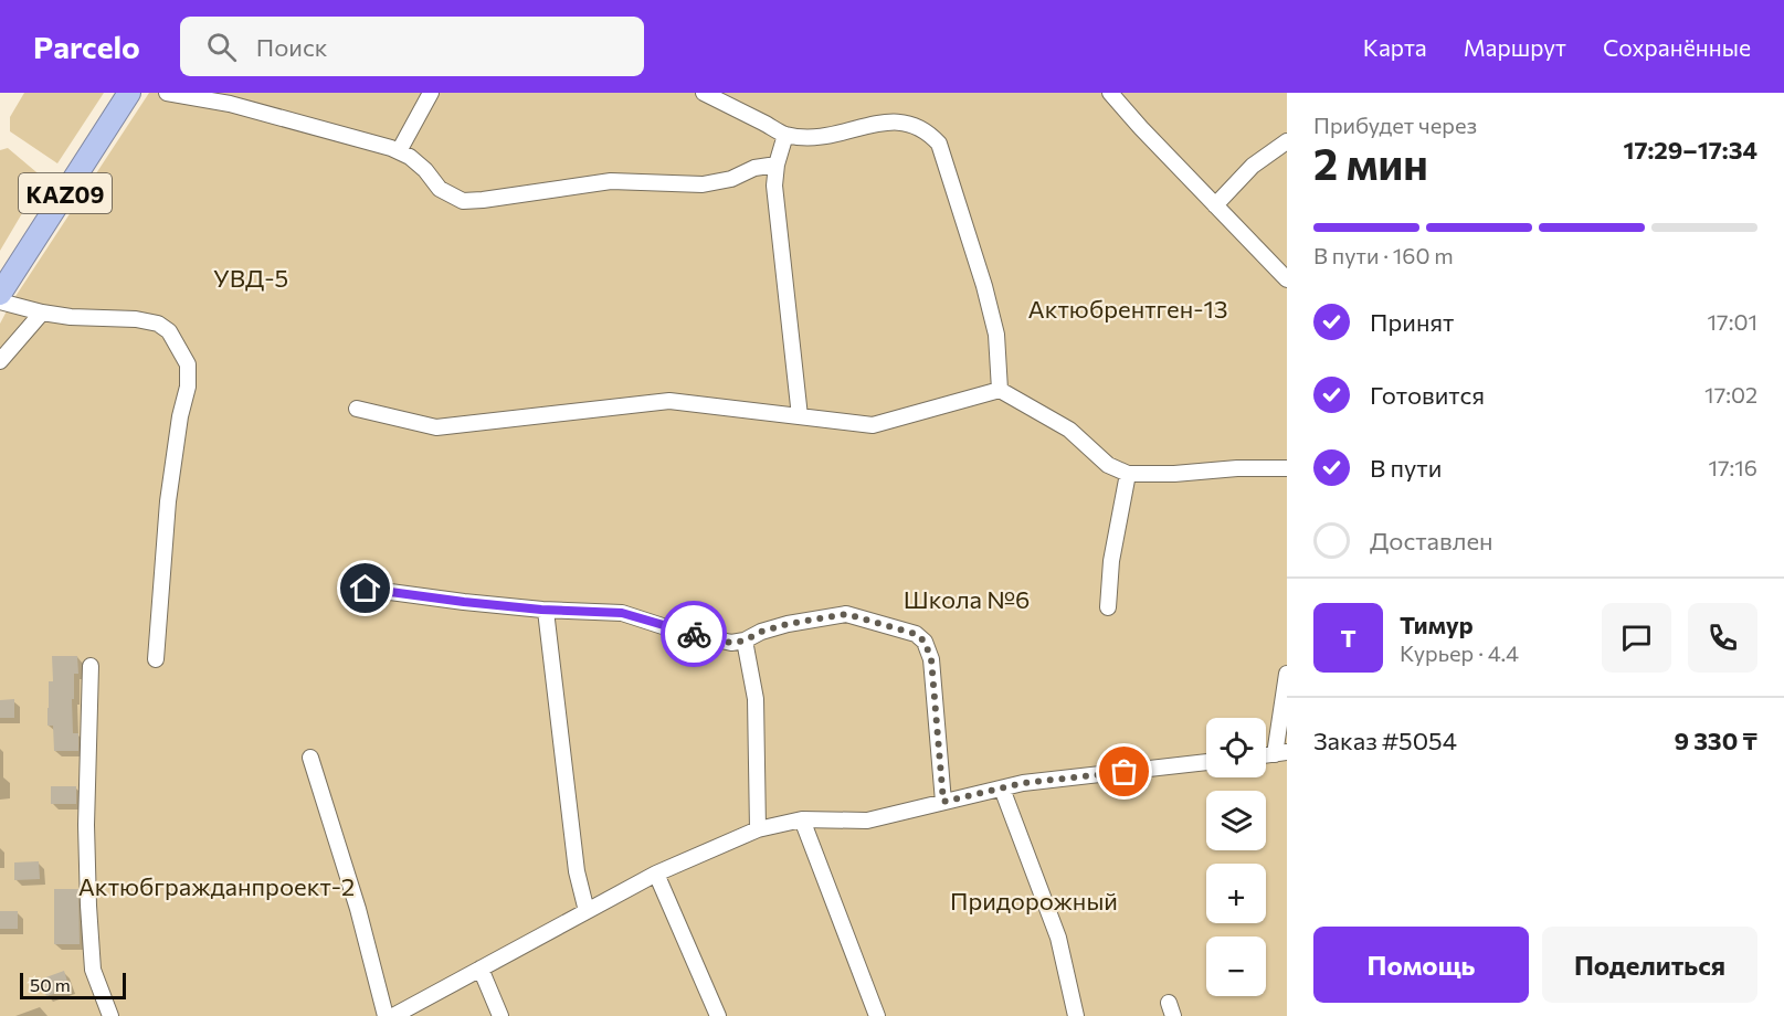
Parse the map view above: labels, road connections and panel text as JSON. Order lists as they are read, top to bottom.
{
  "streets": {
    "highway": ["KAZ09"]
  },
  "parks": [
    "УВД-5",
    "Актюбрентген-13",
    "Школа №6",
    "Актюбгражданпроект-2",
    "Придорожный"
  ],
  "scale_bar": "50 m",
  "page": {
    "header": "Parcelo",
    "search": "Поиск",
    "nav": ["Карта", "Маршрут", "Сохранённые"],
    "heading": ["2 мин", "Прибудет через", "17:29–17:34"],
    "panel": [
      "Тимур",
      "Курьер · 4.4",
      "Заказ #5054",
      "9 330 ₸"
    ],
    "bar": "В пути · 160 m",
    "list": [
      ["Принят", "17:01"],
      ["Готовится", "17:02"],
      ["В пути", "17:16"],
      "Доставлен"
    ],
    "round": "Т",
    "map_buttons": ["+", "−"],
    "buttons": ["Помощь", "Поделиться"],
    "scale": "50 m"
  }
}
